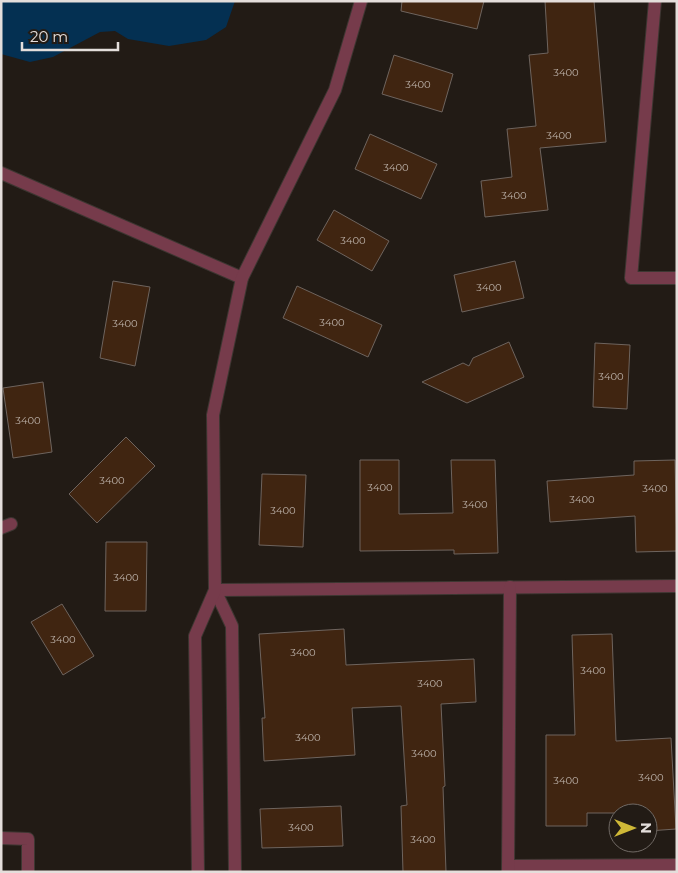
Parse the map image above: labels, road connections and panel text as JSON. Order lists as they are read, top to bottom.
{
  "house_numbers": [
    "3400",
    "3400",
    "3400",
    "3400",
    "3400",
    "3400",
    "3400",
    "3400",
    "3400",
    "3400",
    "3400",
    "3400",
    "3400",
    "3400",
    "3400",
    "3400",
    "3400",
    "3400",
    "3400",
    "3400",
    "3400",
    "3400",
    "3400",
    "3400",
    "3400",
    "3400",
    "3400",
    "3400"
  ],
  "scale_bar": "20 m",
  "north": "right"
}
